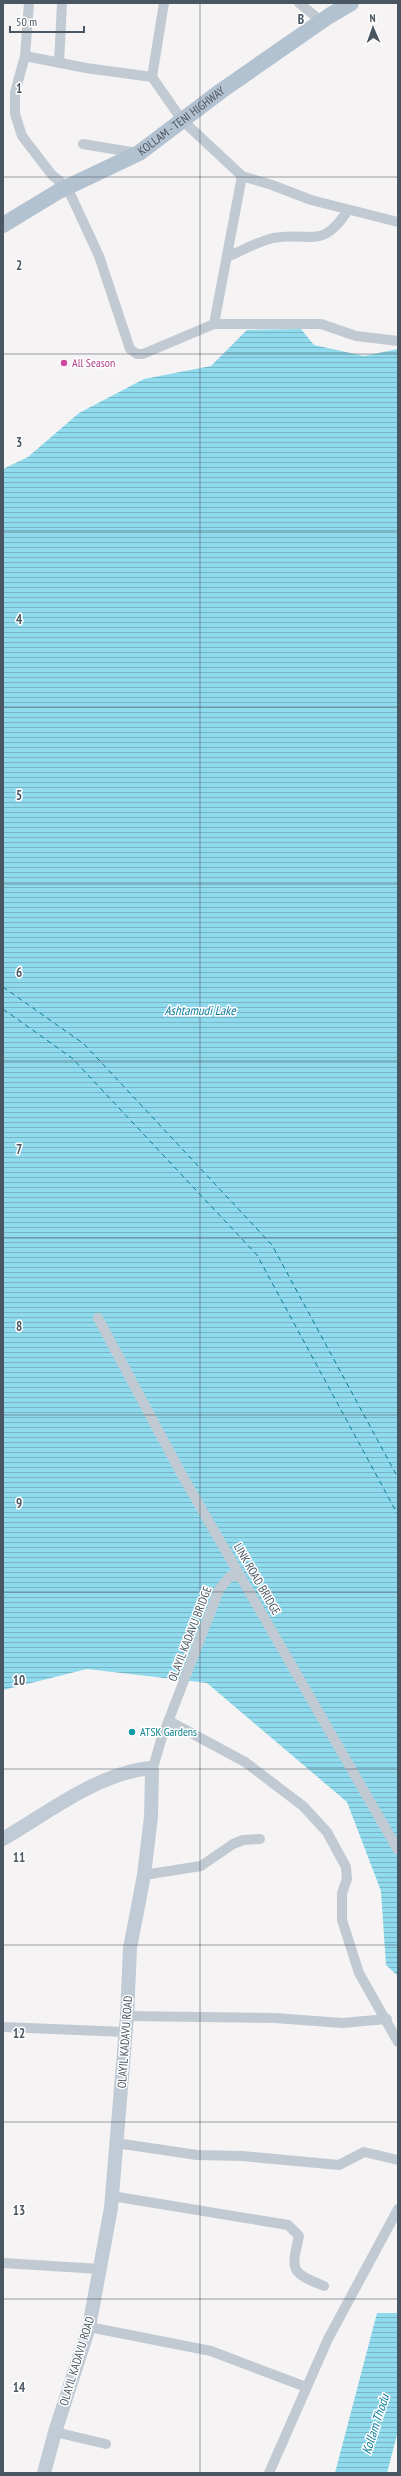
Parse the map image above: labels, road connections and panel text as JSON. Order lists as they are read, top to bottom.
{
  "streets": {
    "main road": ["KOLLAM - TENI HIGHWAY"],
    "street": ["LINK ROAD BRIDGE", "OLAYIL KADAVU BRIDGE", "OLAYIL KADAVU ROAD"]
  },
  "crossings": [
    ["LINK ROAD BRIDGE", "OLAYIL KADAVU BRIDGE"]
  ],
  "water": ["Ashtamudi Lake", "Kollam Thodu"],
  "places": ["All Season", "ATSK Gardens"],
  "scale_bar": "50 m",
  "north": "top",
  "grid": {
    "columns": ["B"],
    "rows": [
      "1",
      "2",
      "3",
      "4",
      "5",
      "6",
      "7",
      "8",
      "9",
      "10",
      "11",
      "12",
      "13",
      "14"
    ]
  }
}
